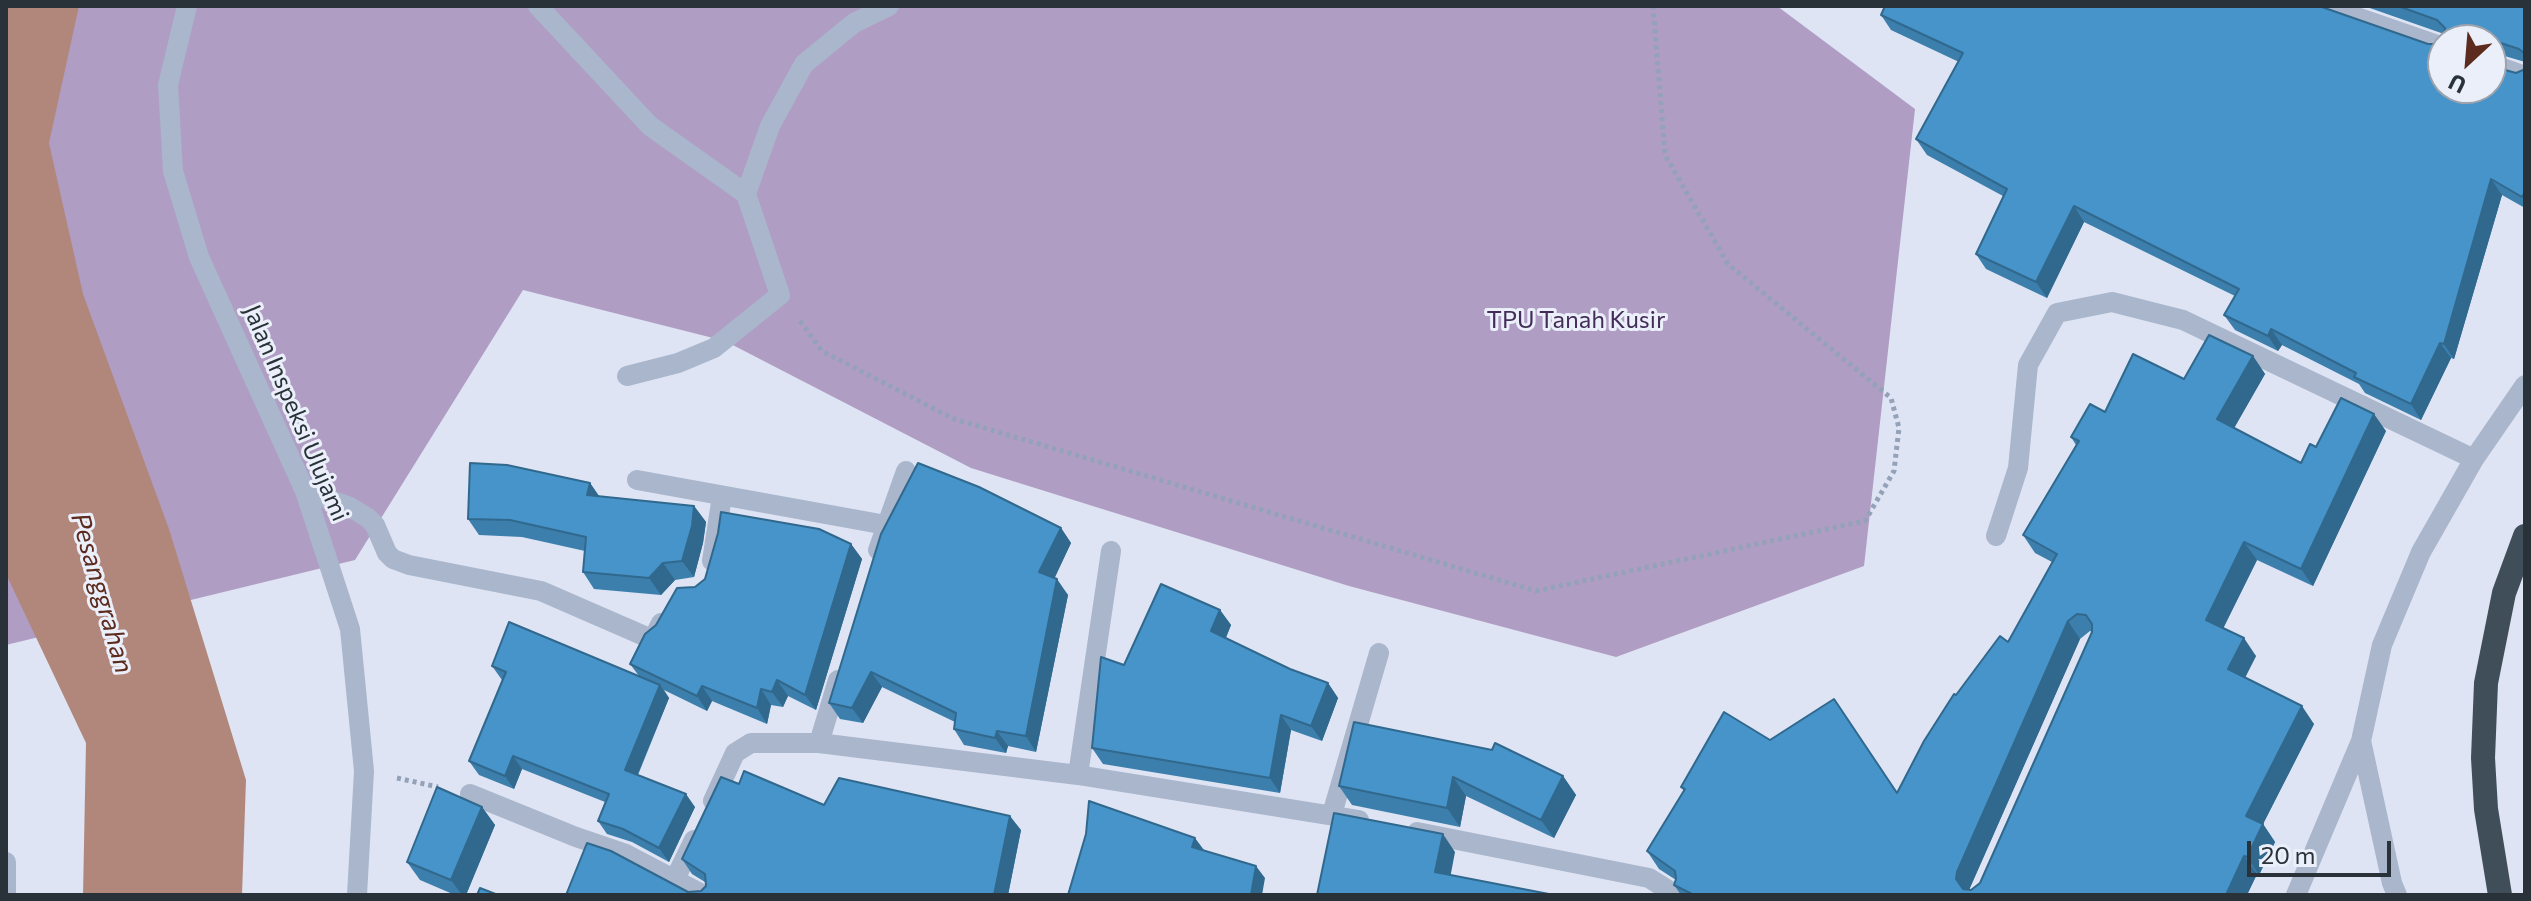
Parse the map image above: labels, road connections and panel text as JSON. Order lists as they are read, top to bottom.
{
  "streets": {
    "street": ["Jalan Inspeksi Ulujami"]
  },
  "water": ["Pesanggrahan"],
  "parks": ["TPU Tanah Kusir"],
  "scale_bar": "20 m",
  "north": "bottom left"
}
